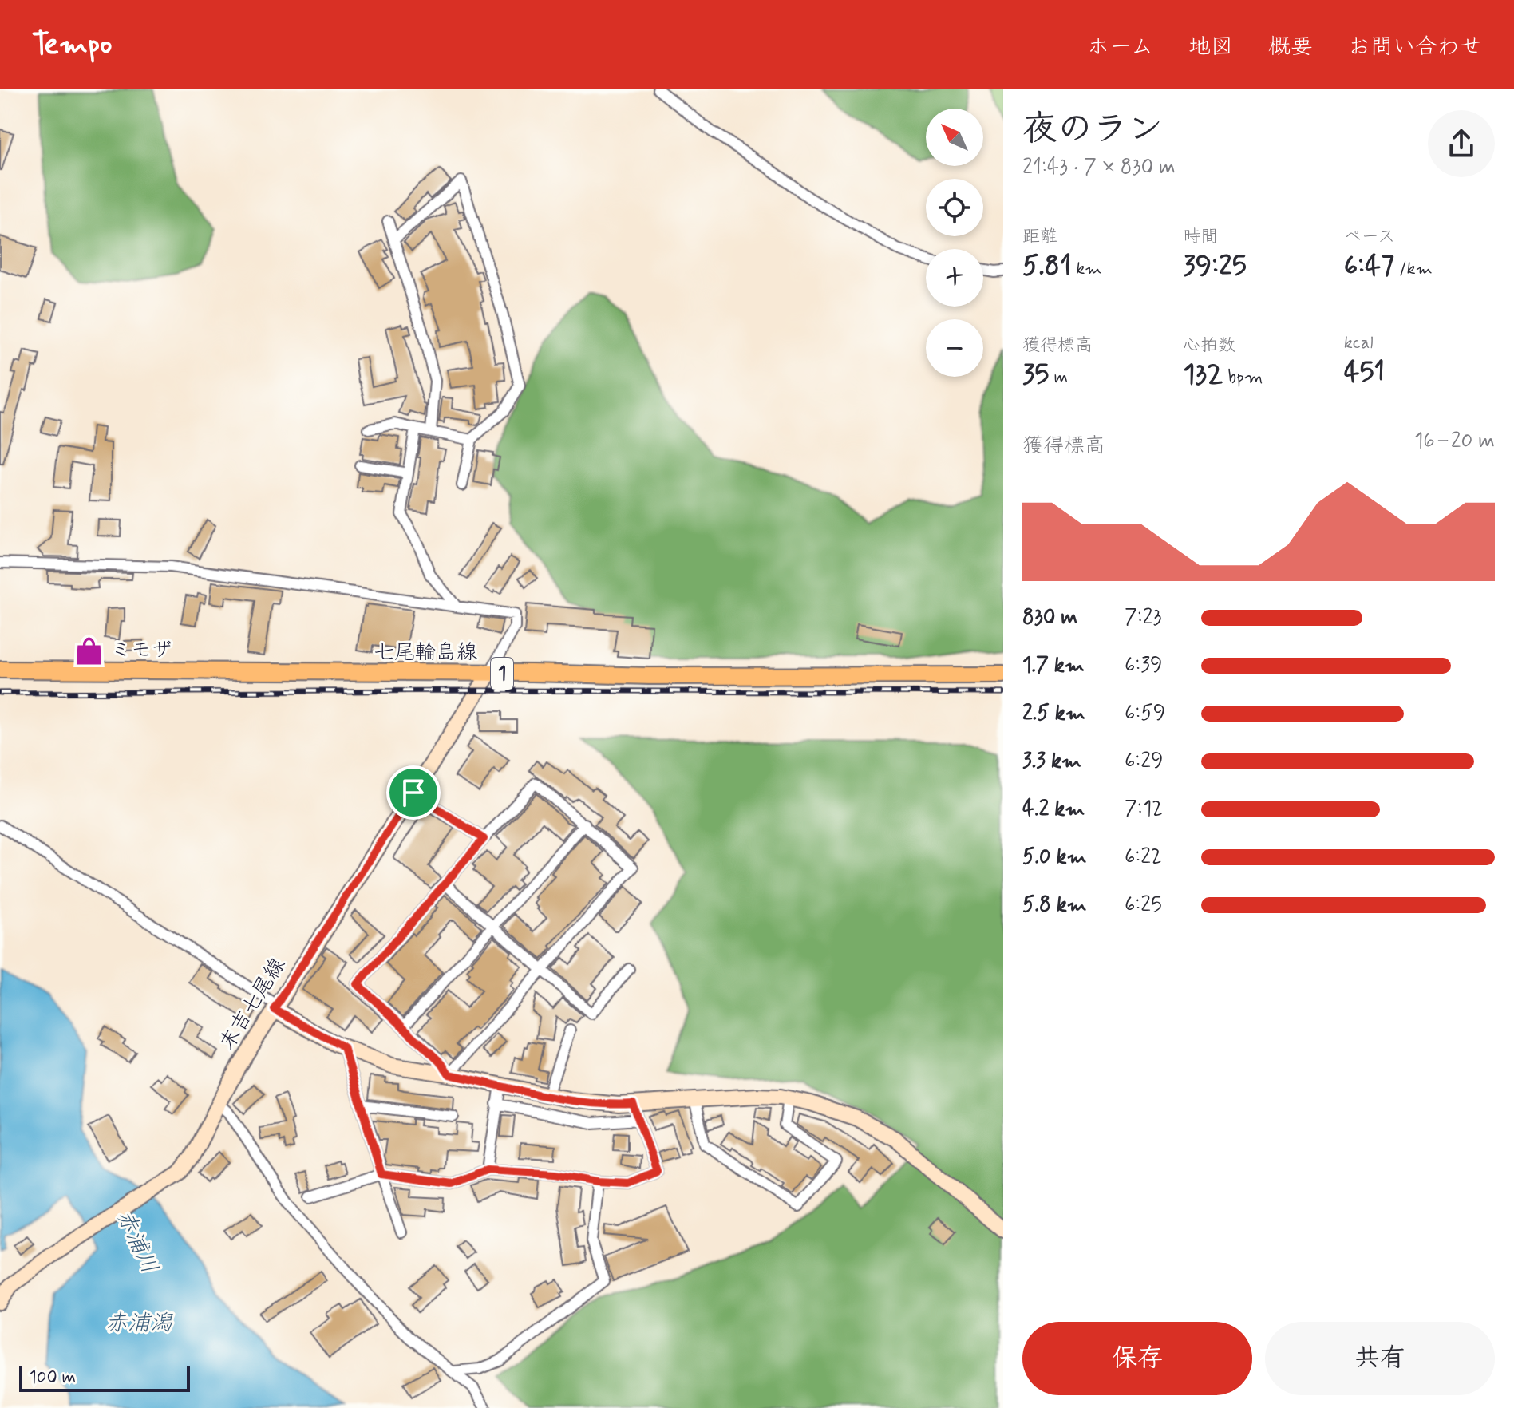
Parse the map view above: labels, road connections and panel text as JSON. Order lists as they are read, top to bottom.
{
  "streets": {
    "main road": ["七尾輪島線", "1", "末吉七尾線"]
  },
  "crossings": [
    ["七尾輪島線", "末吉七尾線"]
  ],
  "water": ["赤浦川", "赤浦潟"],
  "places": {
    "shop": ["ミモザ"]
  },
  "scale_bar": "100 m",
  "north": "top left",
  "page": {
    "header": "Tempo",
    "nav": [
      "ホーム",
      "地図",
      "概要",
      "お問い合わせ"
    ],
    "heading": ["夜のラン", "21:43 · 7 × 830 m"],
    "map_buttons": ["+", "−"],
    "stats": [
      ["距離", "5.81 km"],
      ["時間", "39:25"],
      ["ペース", "6:47 /km"],
      ["獲得標高", "35 m"],
      ["心拍数", "132 bpm"],
      ["kcal", "451"]
    ],
    "chart": ["獲得標高", "16–20 m"],
    "list": [
      {
        "name": "830 m",
        "note": "7:23"
      },
      {
        "name": "1.7 km",
        "note": "6:39"
      },
      {
        "name": "2.5 km",
        "note": "6:59"
      },
      {
        "name": "3.3 km",
        "note": "6:29"
      },
      {
        "name": "4.2 km",
        "note": "7:12"
      },
      {
        "name": "5.0 km",
        "note": "6:22"
      },
      {
        "name": "5.8 km",
        "note": "6:25"
      }
    ],
    "buttons": ["保存", "共有"],
    "scale": "100 m"
  }
}
